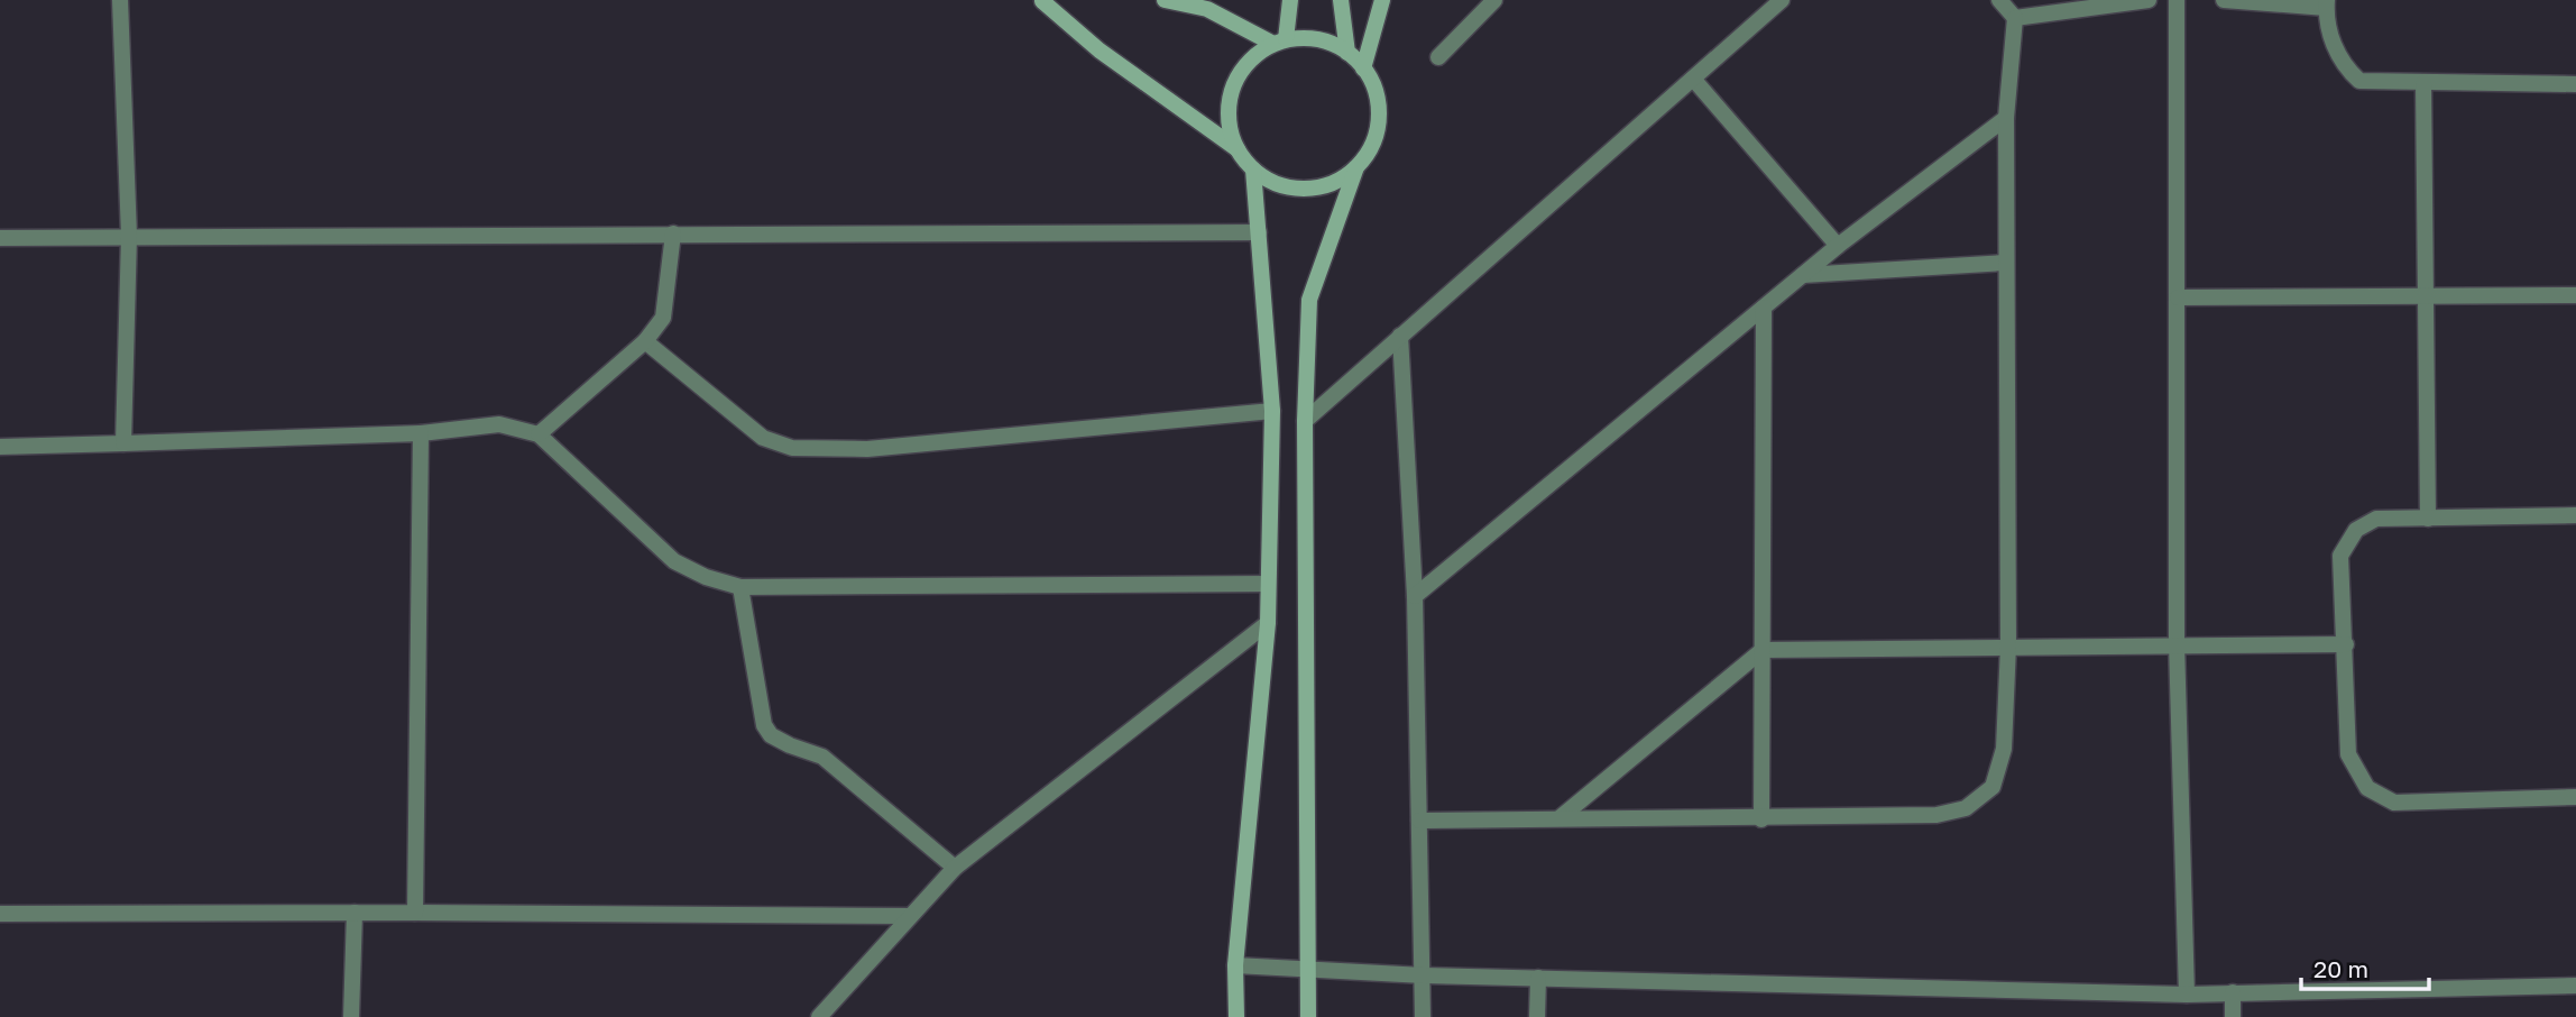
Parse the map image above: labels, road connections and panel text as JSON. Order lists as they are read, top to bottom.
{
  "scale_bar": "20 m"
}
